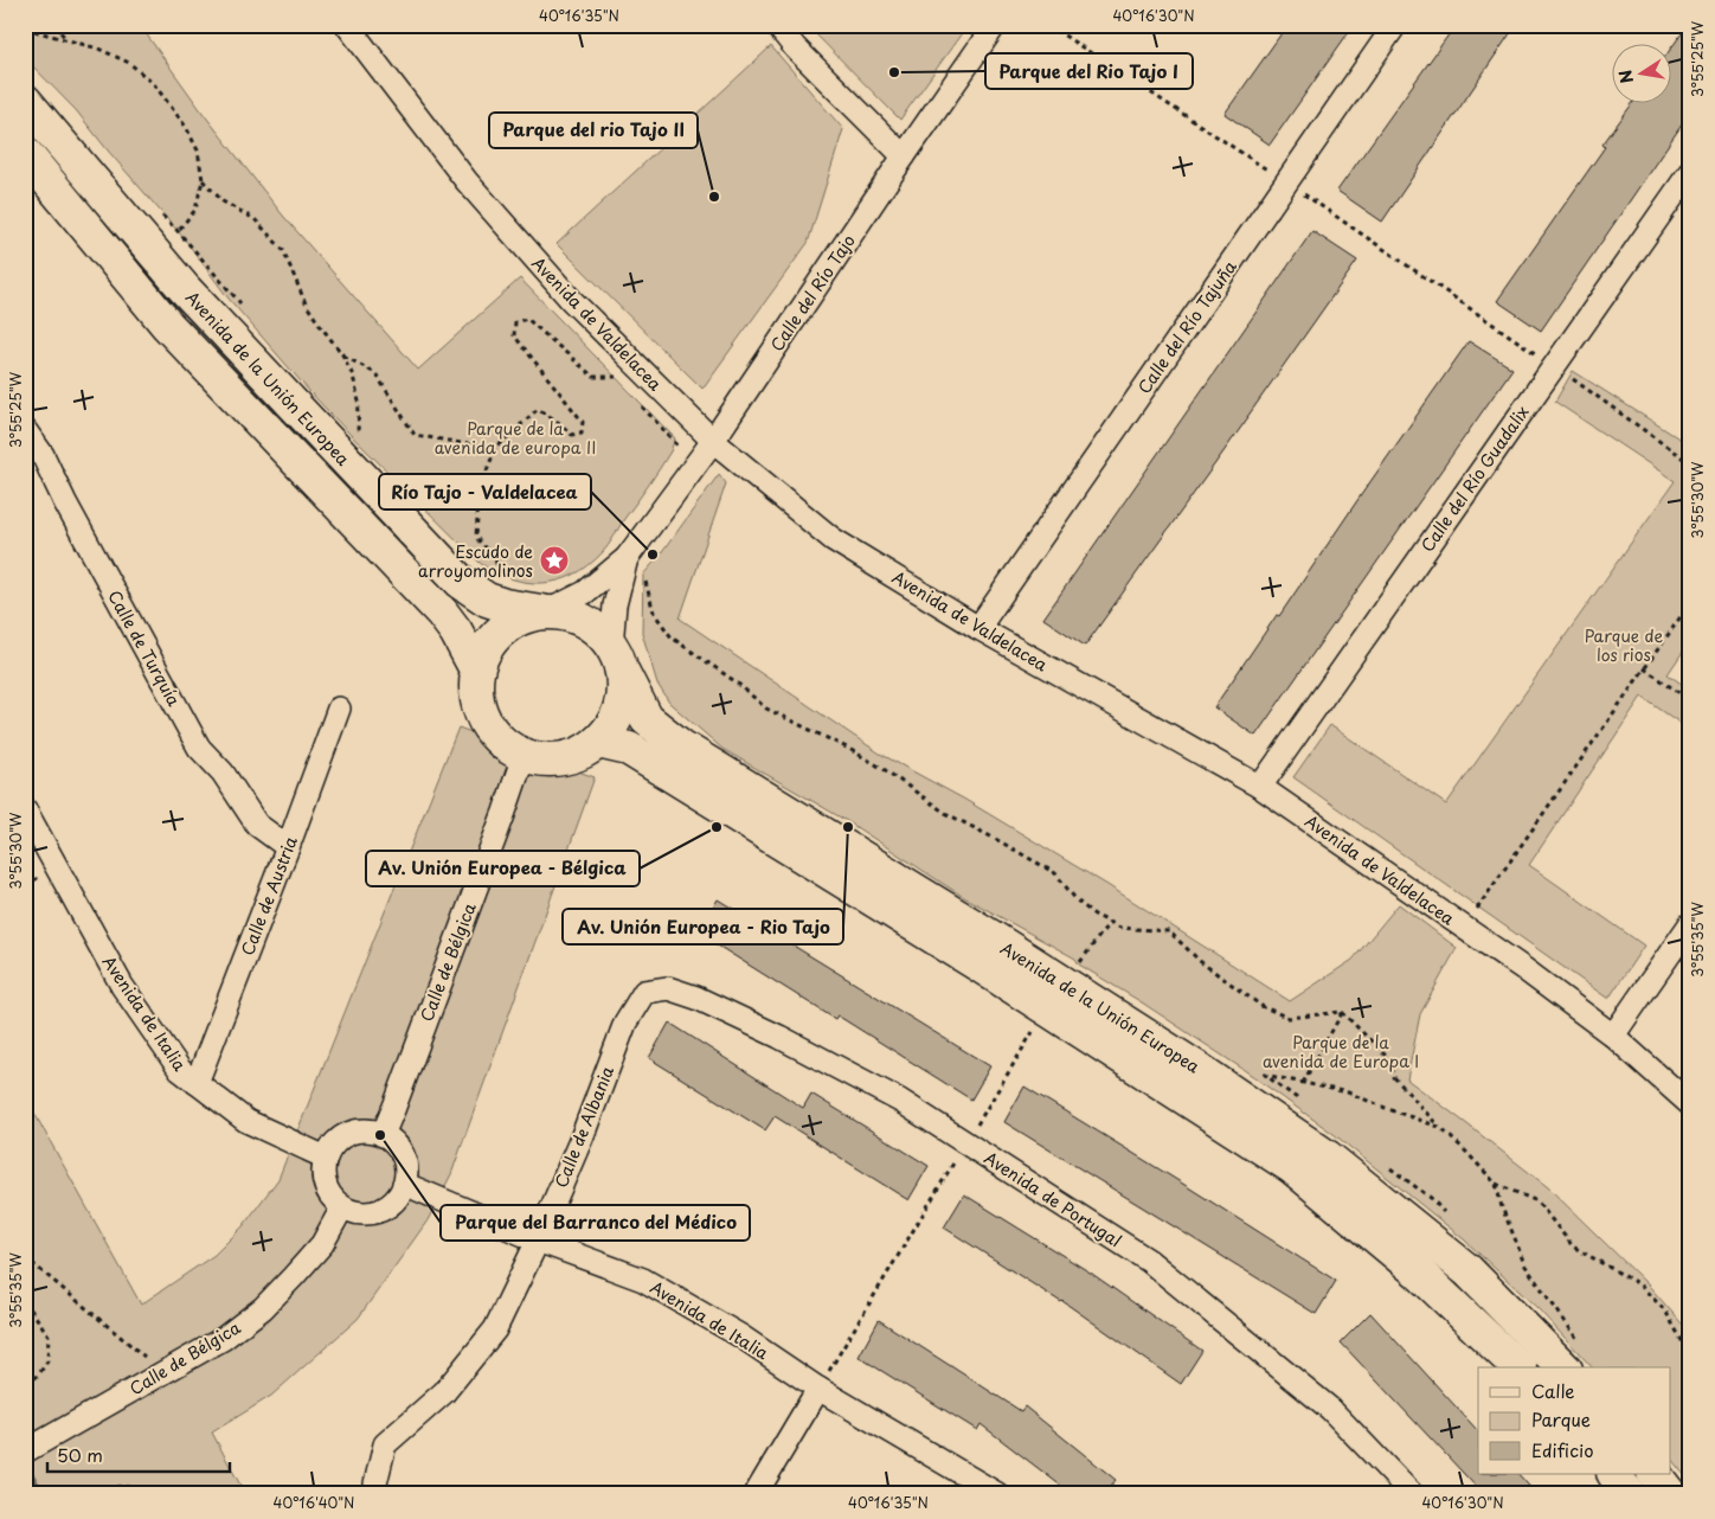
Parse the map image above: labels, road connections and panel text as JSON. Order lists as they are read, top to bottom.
{
  "streets": {
    "main road": ["Avenida de la Unión Europea"],
    "street": [
      "Calle del Río Tajo",
      "Avenida de Valdelacea",
      "Calle del Río Tajuña",
      "Calle del Río Guadalix",
      "Calle de Turquía",
      "Calle de Austria",
      "Calle de Bélgica",
      "Avenida de Italia",
      "Calle de Albania",
      "Avenida de Portugal"
    ]
  },
  "crossings": [
    ["Calle del Río Tajo", "Avenida de Valdelacea"],
    ["Calle del Río Tajo", "Avenida de la Unión Europea"],
    ["Calle del Río Tajo", "Calle de Bélgica"],
    ["Avenida de Valdelacea", "Calle del Río Tajuña"],
    ["Avenida de Valdelacea", "Calle del Río Guadalix"],
    ["Avenida de la Unión Europea", "Calle de Bélgica"],
    ["Calle de Turquía", "Calle de Austria"],
    ["Calle de Austria", "Avenida de Italia"],
    ["Calle de Bélgica", "Avenida de Italia"],
    ["Avenida de Italia", "Calle de Albania"],
    ["Calle de Albania", "Avenida de Portugal"]
  ],
  "parks": ["Parque de la avenida de europa II", "Parque de los rios", "Parque de la avenida de Europa I"],
  "places": {
    "other": [
      "Parque del Rio Tajo I",
      "Parque del rio Tajo II",
      "Río Tajo - Valdelacea",
      "Av. Unión Europea - Bélgica",
      "Av. Unión Europea - Rio Tajo",
      "Parque del Barranco del Médico"
    ],
    "place": ["Escudo de arroyomolinos"]
  },
  "legend": ["Calle", "Parque", "Edificio"],
  "scale_bar": "50 m",
  "north": "left",
  "coordinates": [
    "40°16'35\"N",
    "40°16'30\"N",
    "3°55'25\"W",
    "3°55'30\"W",
    "3°55'35\"W",
    "40°16'40\"N"
  ]
}
